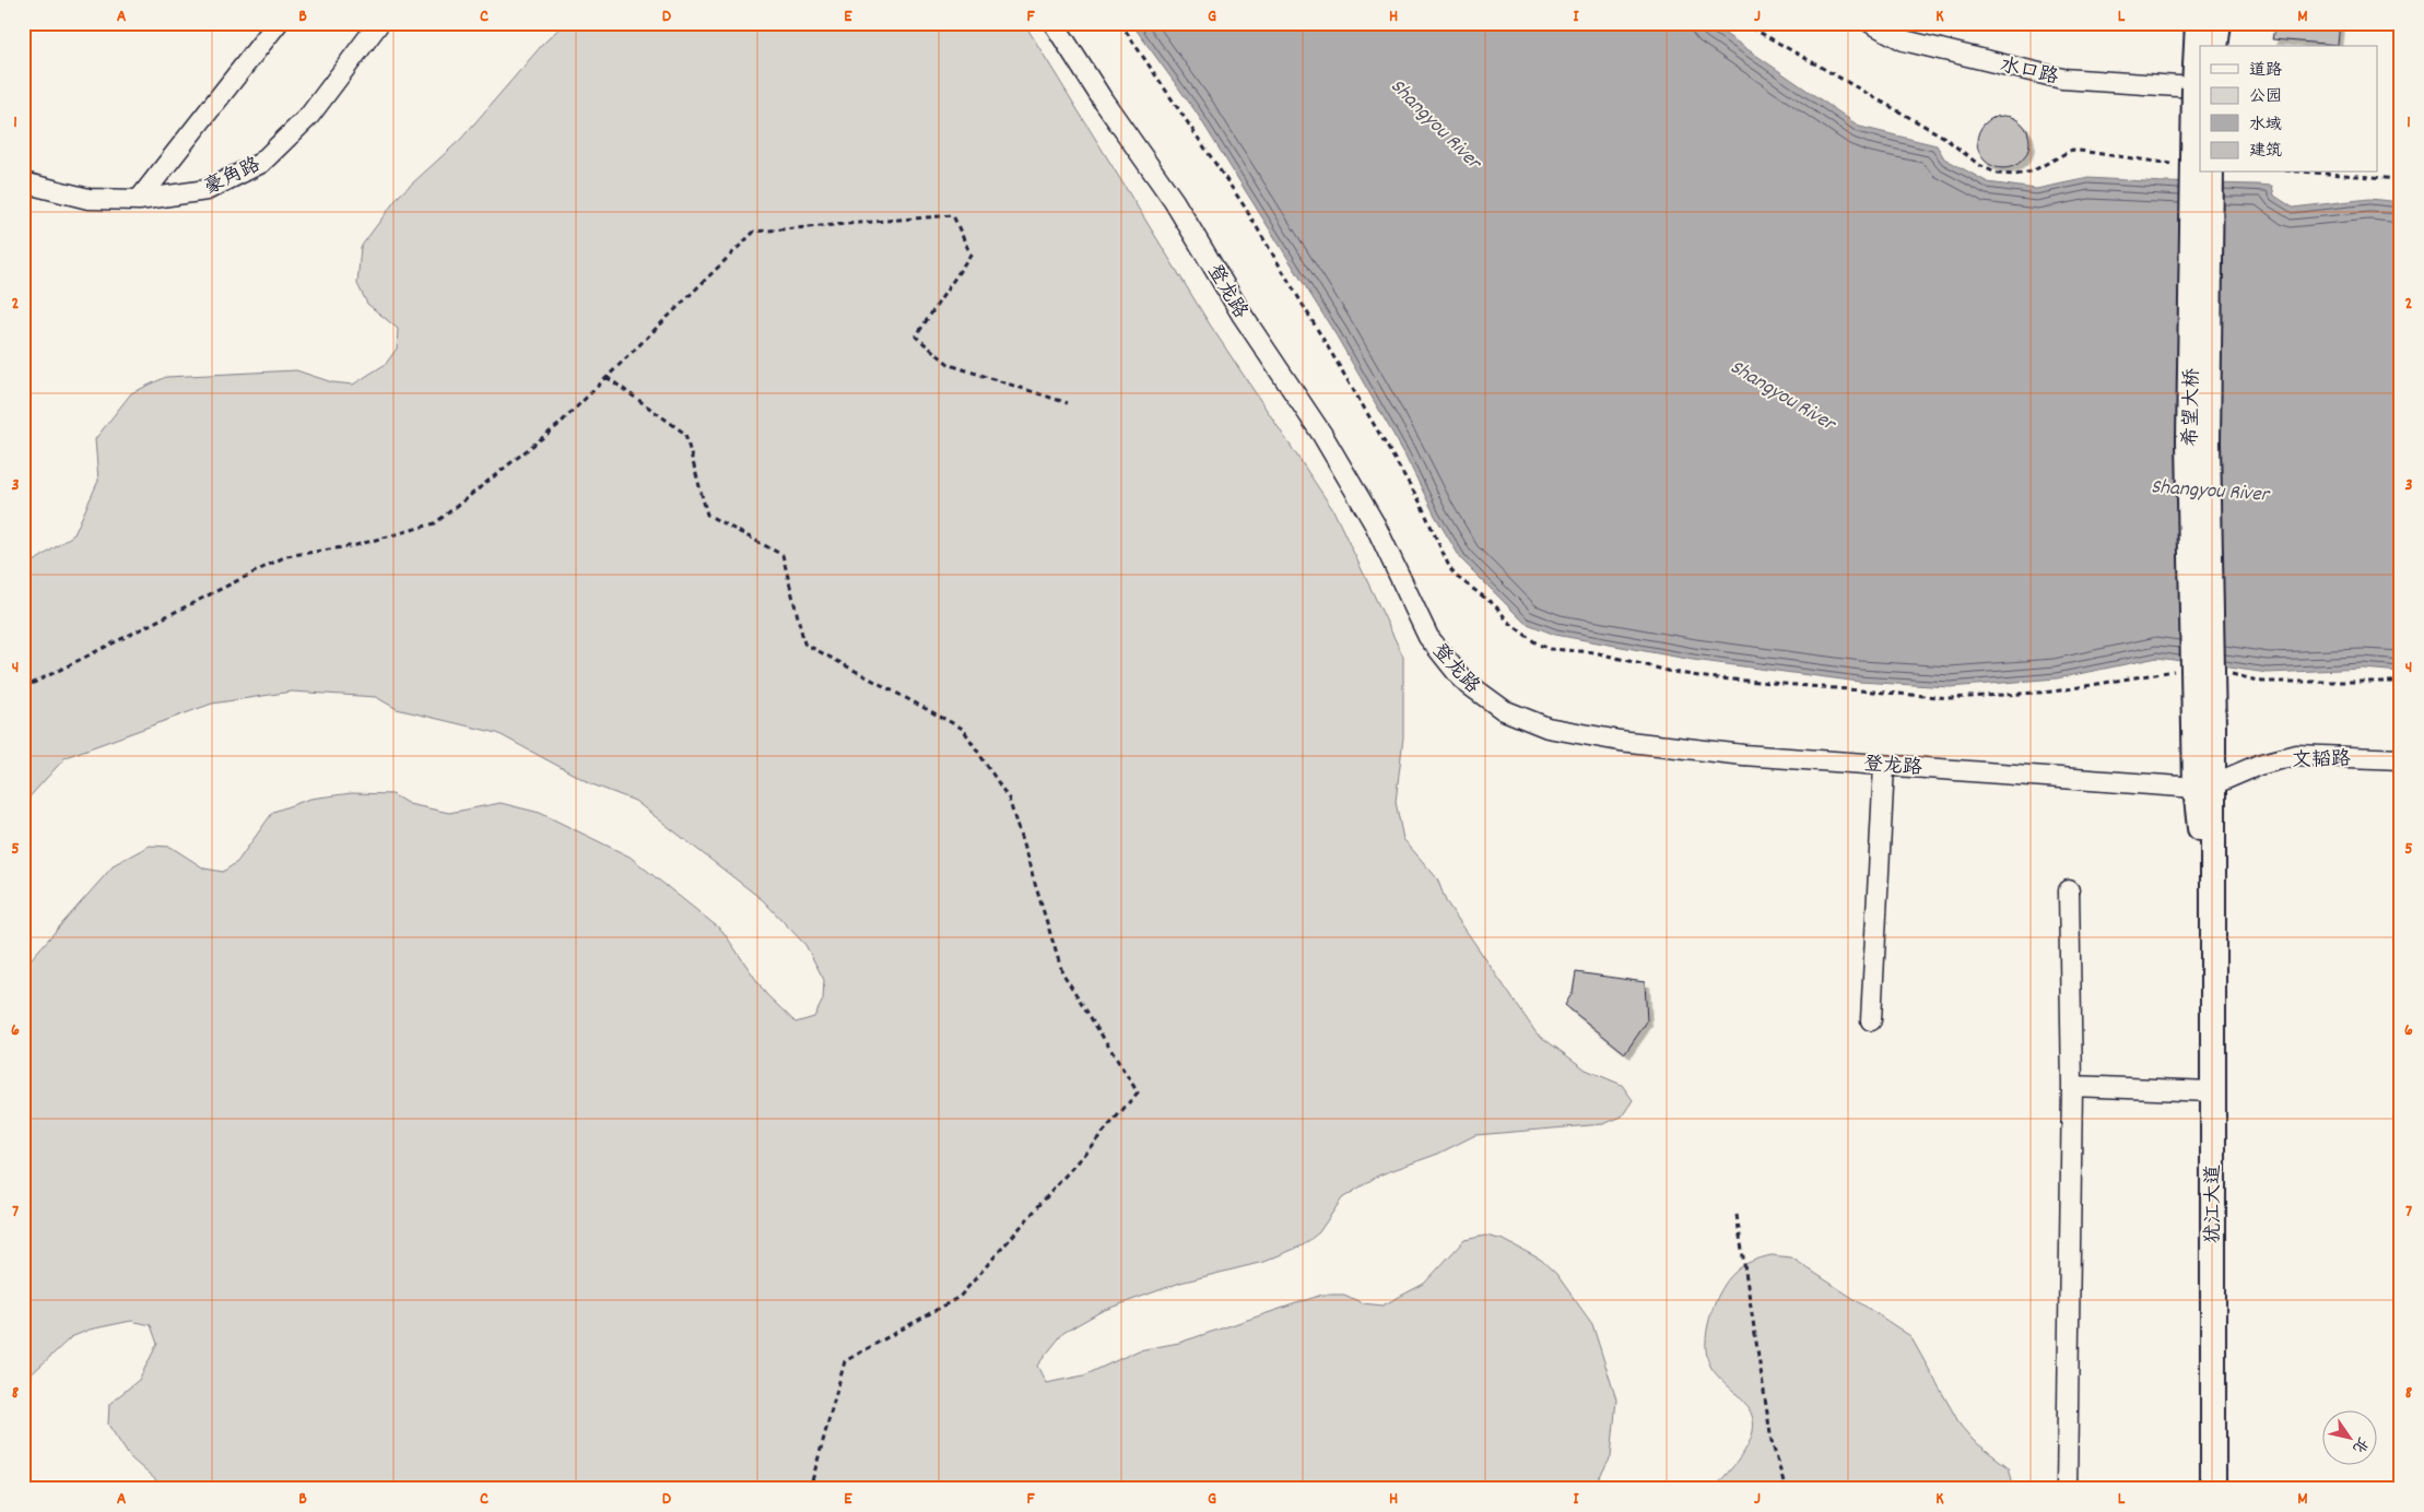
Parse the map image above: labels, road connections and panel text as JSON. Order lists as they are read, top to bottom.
{
  "streets": {
    "main road": ["希望大桥", "犹江大道"],
    "street": [
      "水口路",
      "豪角路",
      "登龙路",
      "文韬路"
    ]
  },
  "crossings": [
    ["水口路", "希望大桥"],
    ["登龙路", "文韬路"],
    ["登龙路", "犹江大道"],
    ["希望大桥", "犹江大道"],
    ["文韬路", "犹江大道"]
  ],
  "water": ["Shangyou River"],
  "legend": [
    "道路",
    "公园",
    "水域",
    "建筑"
  ],
  "north": "bottom right",
  "grid": {
    "columns": [
      "A",
      "B",
      "C",
      "D",
      "E",
      "F",
      "G",
      "H",
      "I",
      "J",
      "K",
      "L",
      "M"
    ],
    "rows": [
      "1",
      "2",
      "3",
      "4",
      "5",
      "6",
      "7",
      "8"
    ]
  }
}
